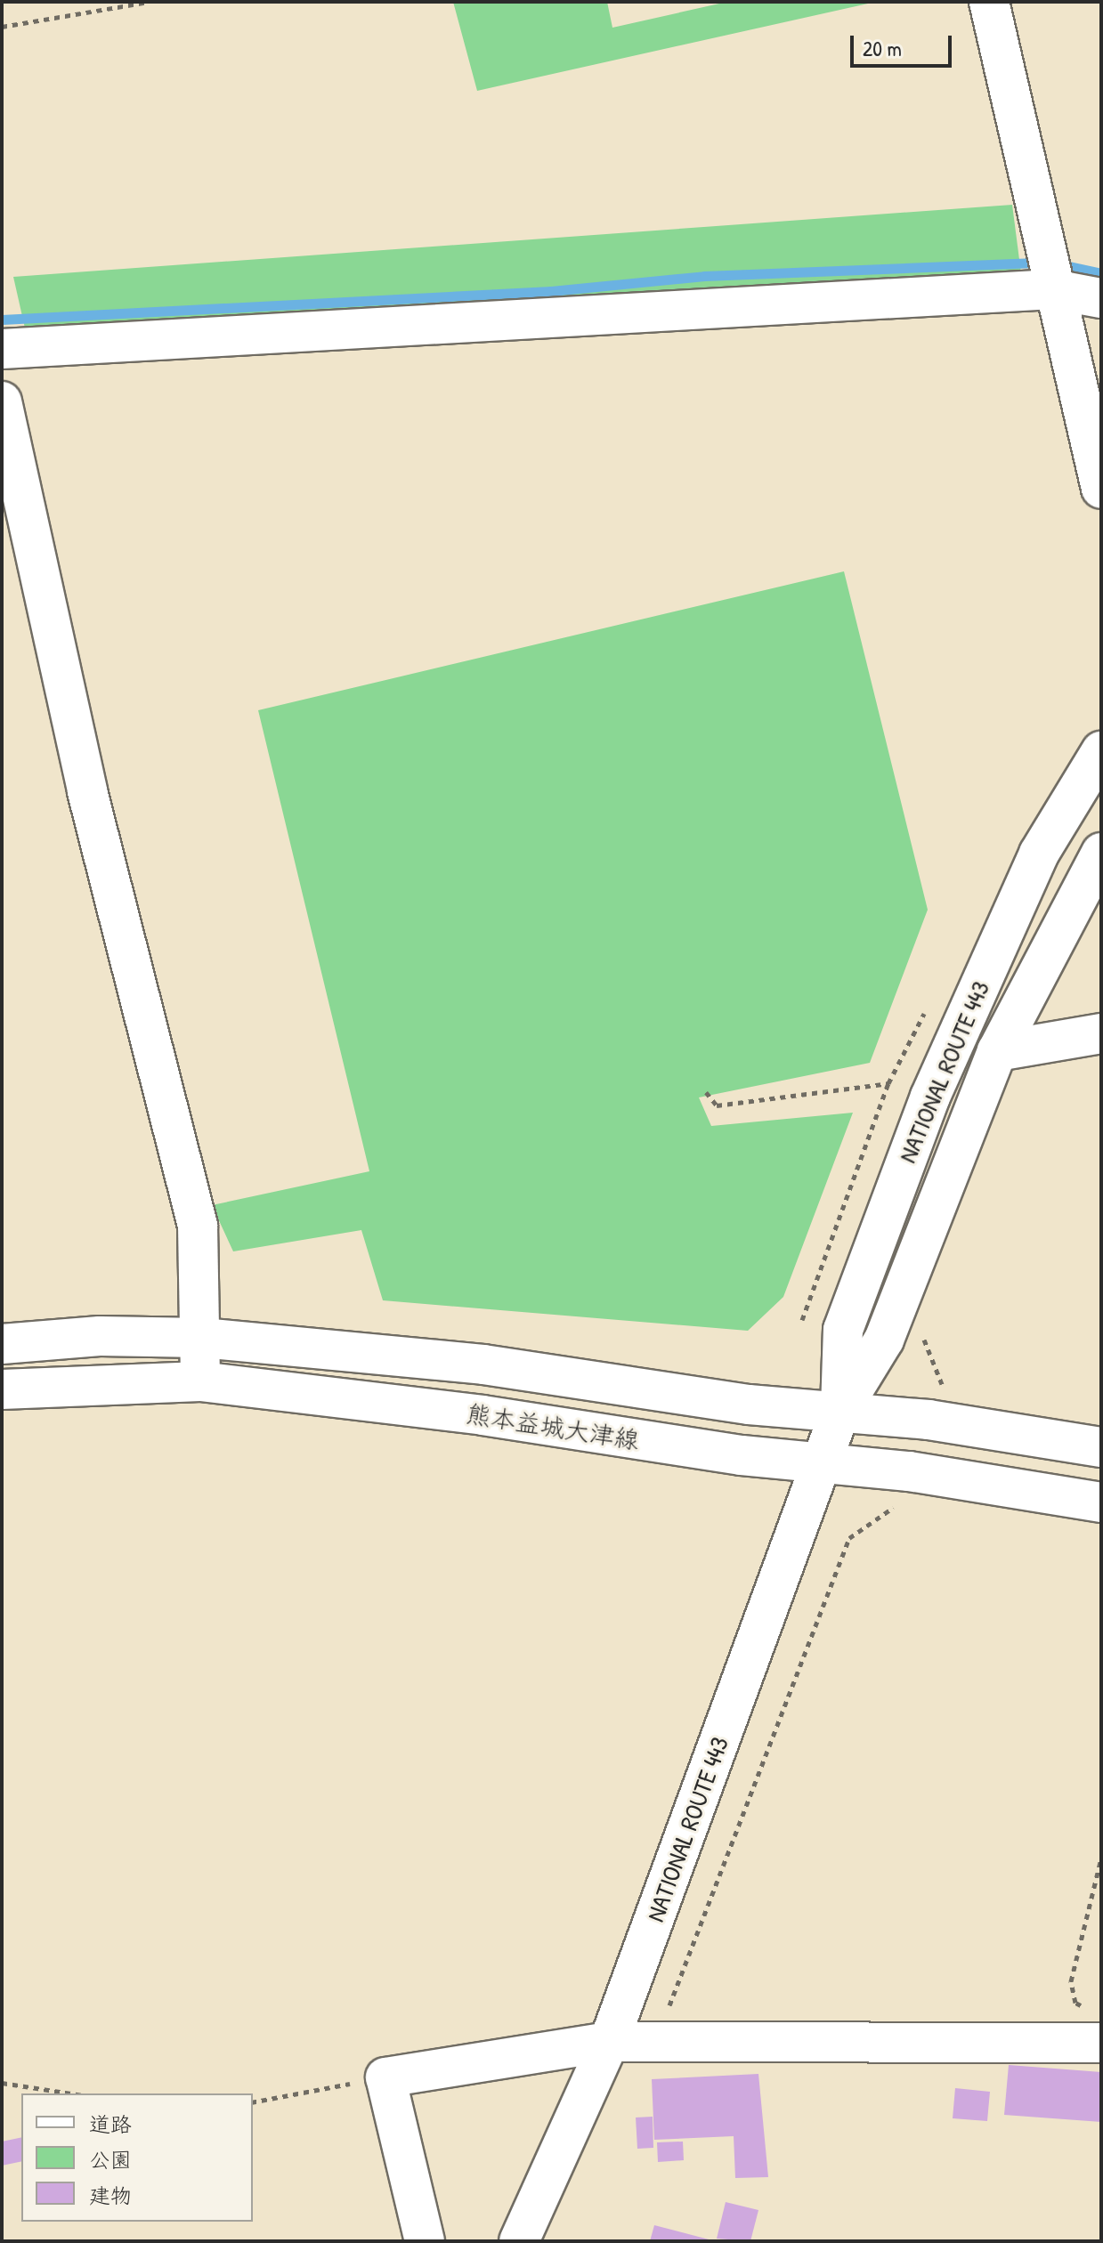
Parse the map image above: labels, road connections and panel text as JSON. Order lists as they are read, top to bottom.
{
  "streets": {
    "main road": ["NATIONAL ROUTE 443", "熊本益城大津線"]
  },
  "crossings": [
    ["NATIONAL ROUTE 443", "熊本益城大津線"]
  ],
  "legend": ["道路", "公園", "建物"],
  "scale_bar": "20 m"
}
